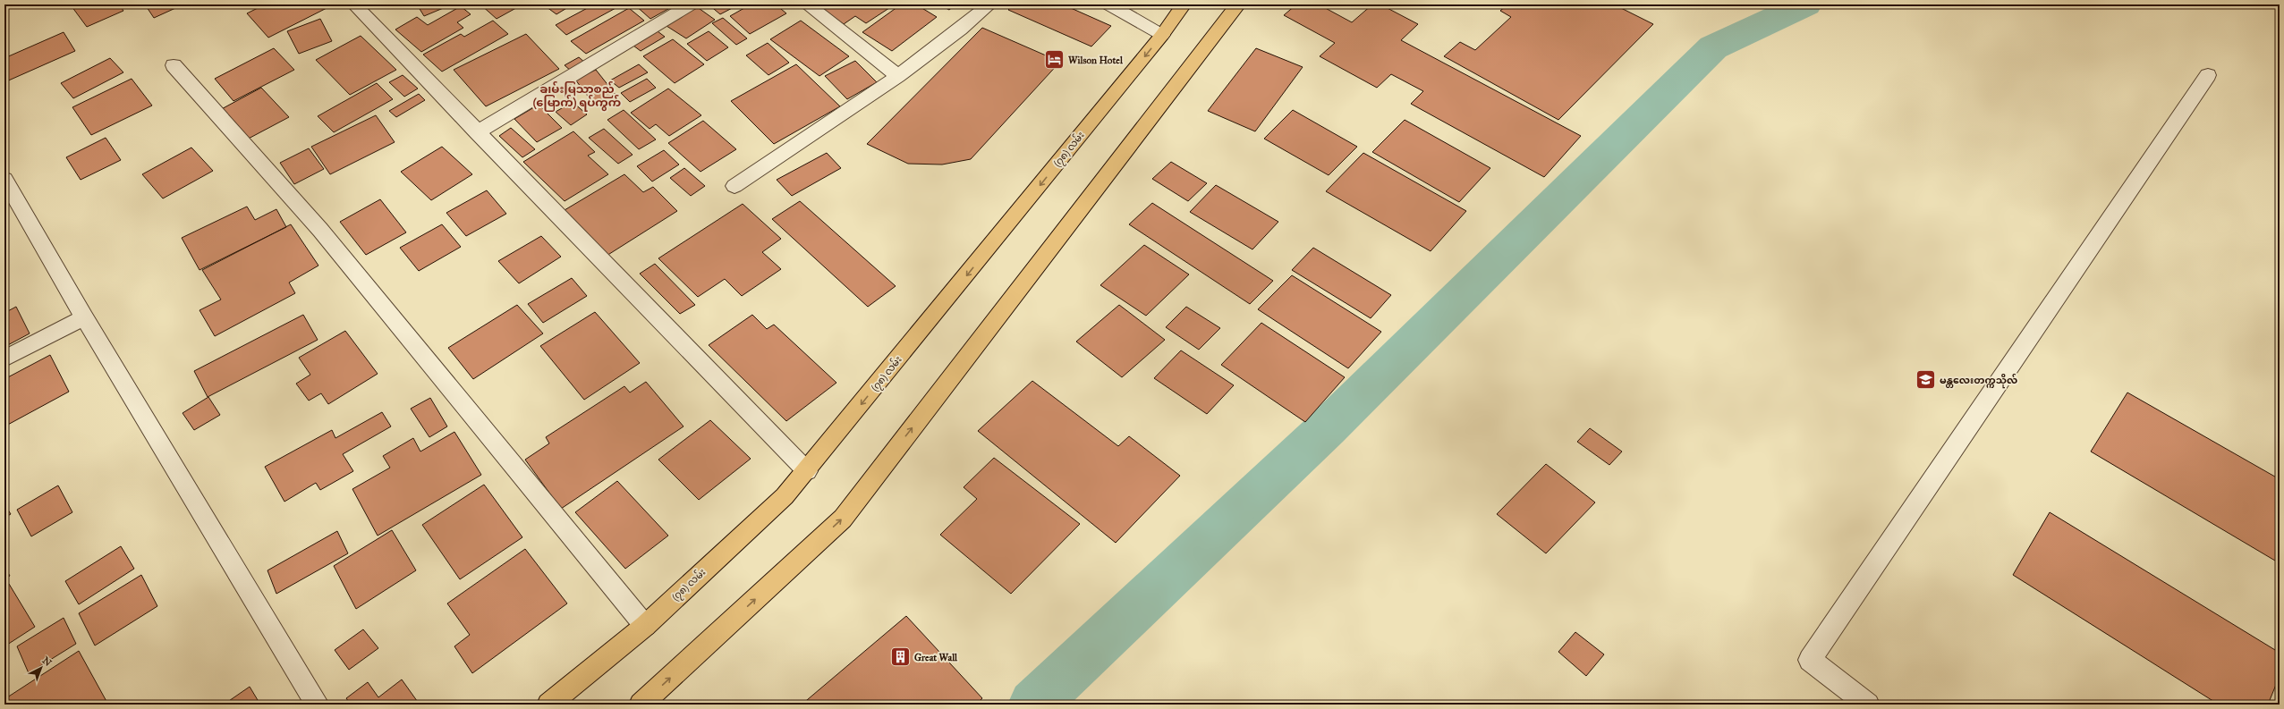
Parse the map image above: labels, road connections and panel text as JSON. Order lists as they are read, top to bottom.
{
  "streets": {
    "main road": ["(၇၈) လမ်း"]
  },
  "districts": ["ချမ်းမြသာစည် (မြောက်) ရပ်ကွက်"],
  "places": {
    "hotel": ["Wilson Hotel"],
    "school or university": ["မန္တလေးတက္ကသိုလ်"],
    "building": ["Great Wall"]
  },
  "north": "top right"
}
